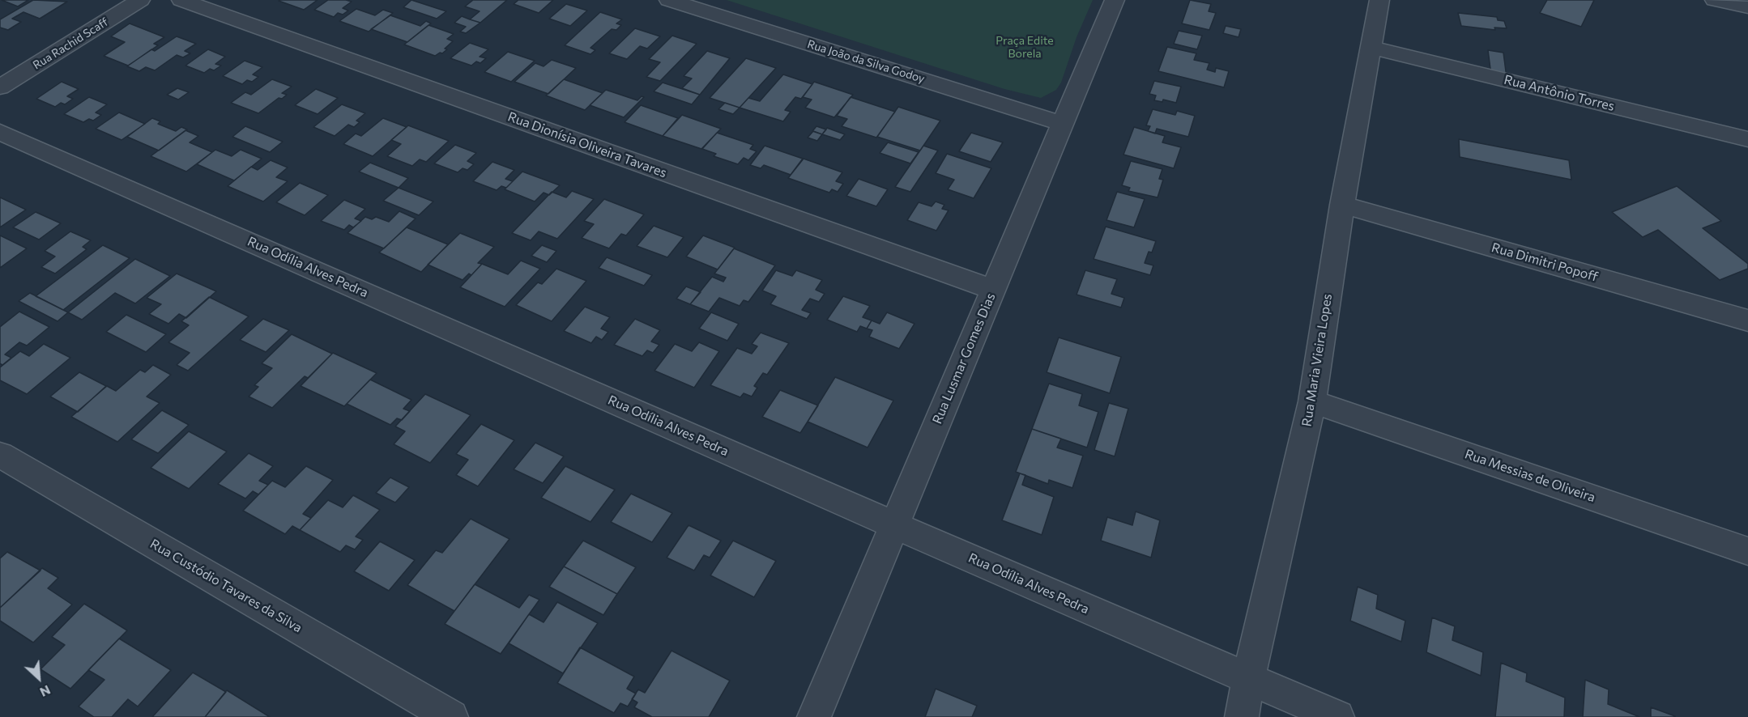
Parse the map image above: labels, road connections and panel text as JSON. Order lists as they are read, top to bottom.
{
  "streets": {
    "street": [
      "Rua Rachid Scaff",
      "Rua João da Silva Godoy",
      "Rua Antônio Torres",
      "Rua Dionísia Oliveira Tavares",
      "Rua Dimitri Popoff",
      "Rua Odília Alves Pedra",
      "Rua Lusmar Gomes Dias",
      "Rua Maria Vieira Lopes",
      "Rua Messias de Oliveira",
      "Rua Custódio Tavares da Silva"
    ]
  },
  "crossings": [
    ["Rua João da Silva Godoy", "Rua Lusmar Gomes Dias"],
    ["Rua Antônio Torres", "Rua Maria Vieira Lopes"],
    ["Rua Dionísia Oliveira Tavares", "Rua Lusmar Gomes Dias"],
    ["Rua Dimitri Popoff", "Rua Maria Vieira Lopes"],
    ["Rua Odília Alves Pedra", "Rua Lusmar Gomes Dias"],
    ["Rua Odília Alves Pedra", "Rua Maria Vieira Lopes"],
    ["Rua Maria Vieira Lopes", "Rua Messias de Oliveira"]
  ],
  "parks": ["Praça Edite Borela"],
  "north": "bottom right"
}
